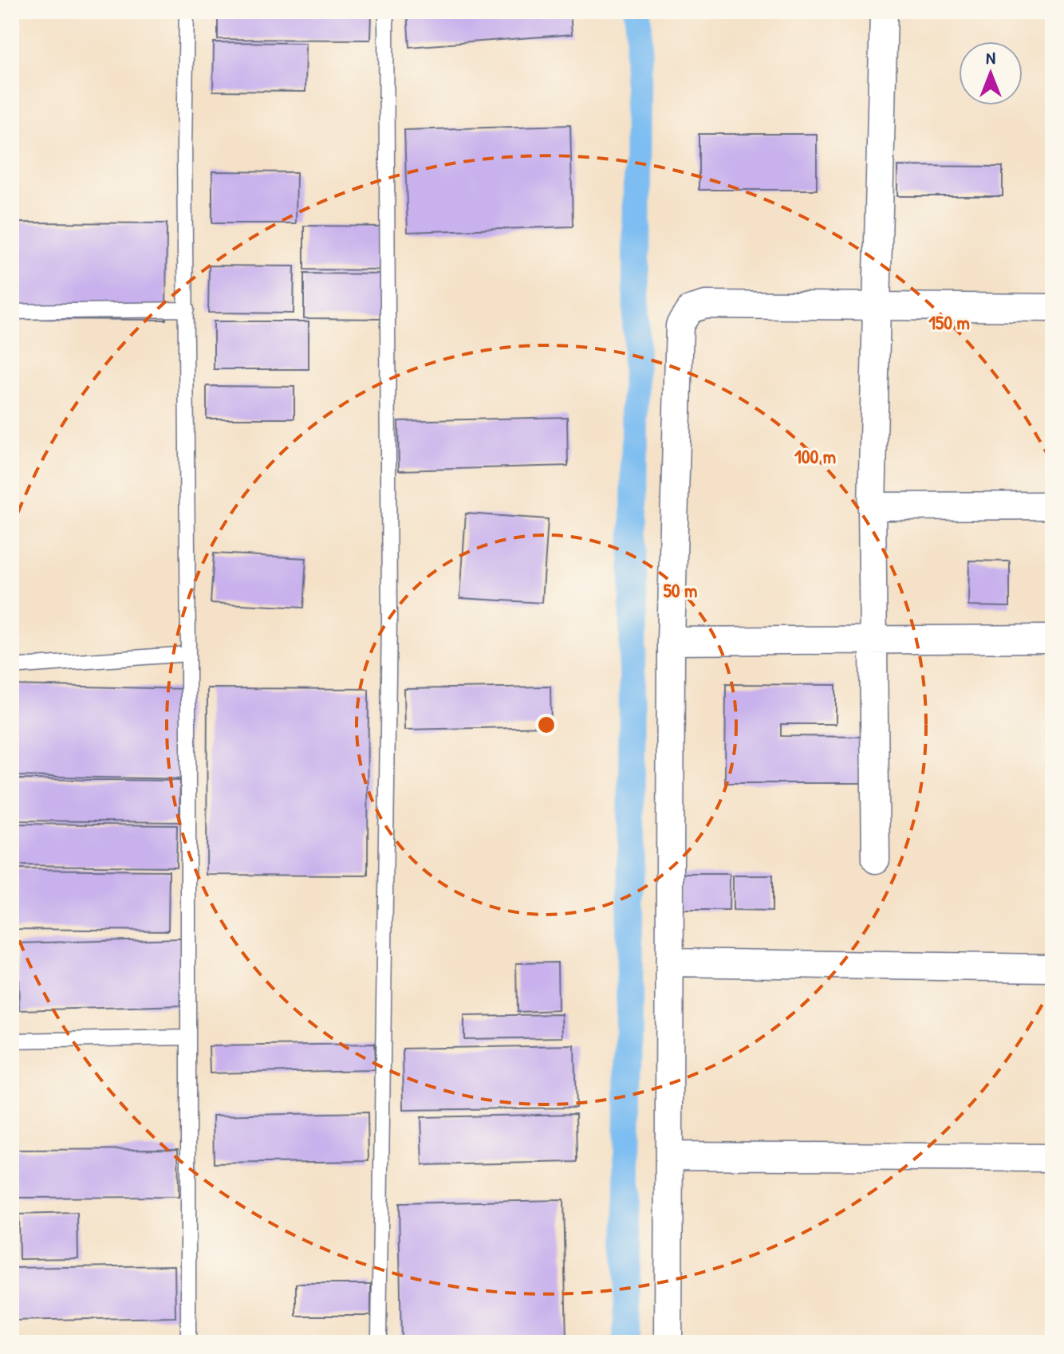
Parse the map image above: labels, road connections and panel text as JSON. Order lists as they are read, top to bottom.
{
  "north": "top",
  "rings": ["150 m", "100 m", "50 m"]
}
